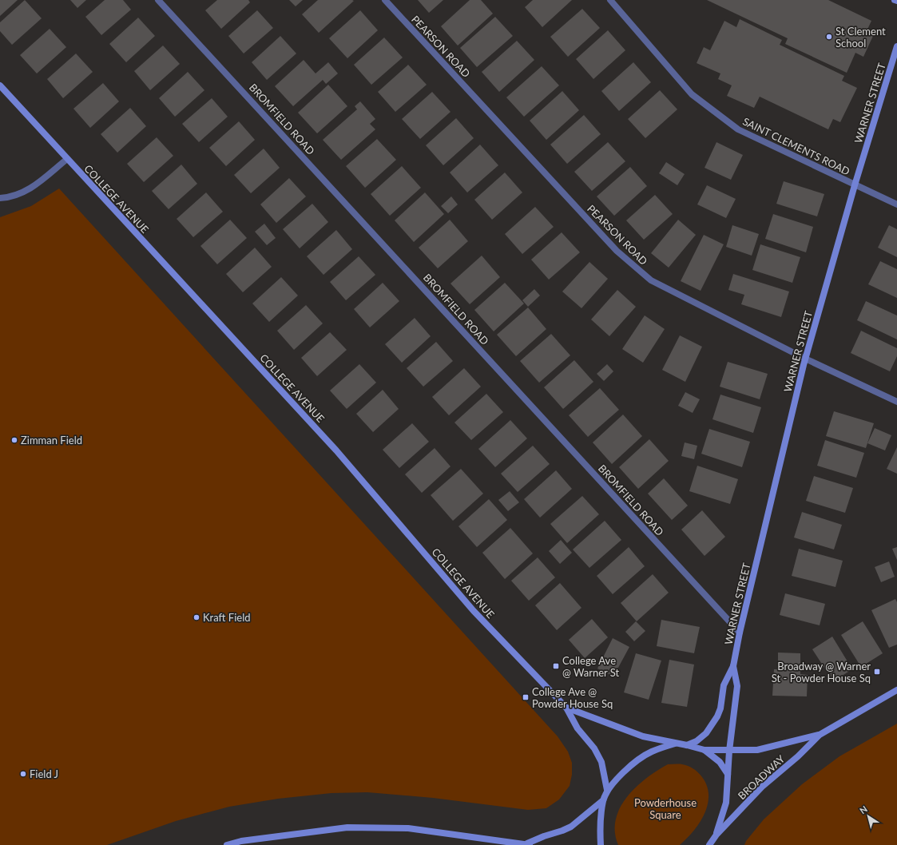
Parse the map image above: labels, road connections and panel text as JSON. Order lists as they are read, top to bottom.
{
  "streets": {
    "main road": ["WARNER STREET", "COLLEGE AVENUE", "BROADWAY"],
    "street": ["PEARSON ROAD", "BROMFIELD ROAD", "SAINT CLEMENTS ROAD"]
  },
  "crossings": [
    ["PEARSON ROAD", "WARNER STREET"],
    ["WARNER STREET", "BROMFIELD ROAD"],
    ["WARNER STREET", "SAINT CLEMENTS ROAD"],
    ["WARNER STREET", "BROADWAY"]
  ],
  "parks": ["Powderhouse Square"],
  "places": {
    "other": [
      "St Clement School",
      "Zimman Field",
      "Kraft Field",
      "Field J"
    ],
    "transit": ["College Ave @ Warner St", "Broadway @ Warner St - Powder House Sq", "College Ave @ Powder House Sq"]
  },
  "north": "top left"
}
